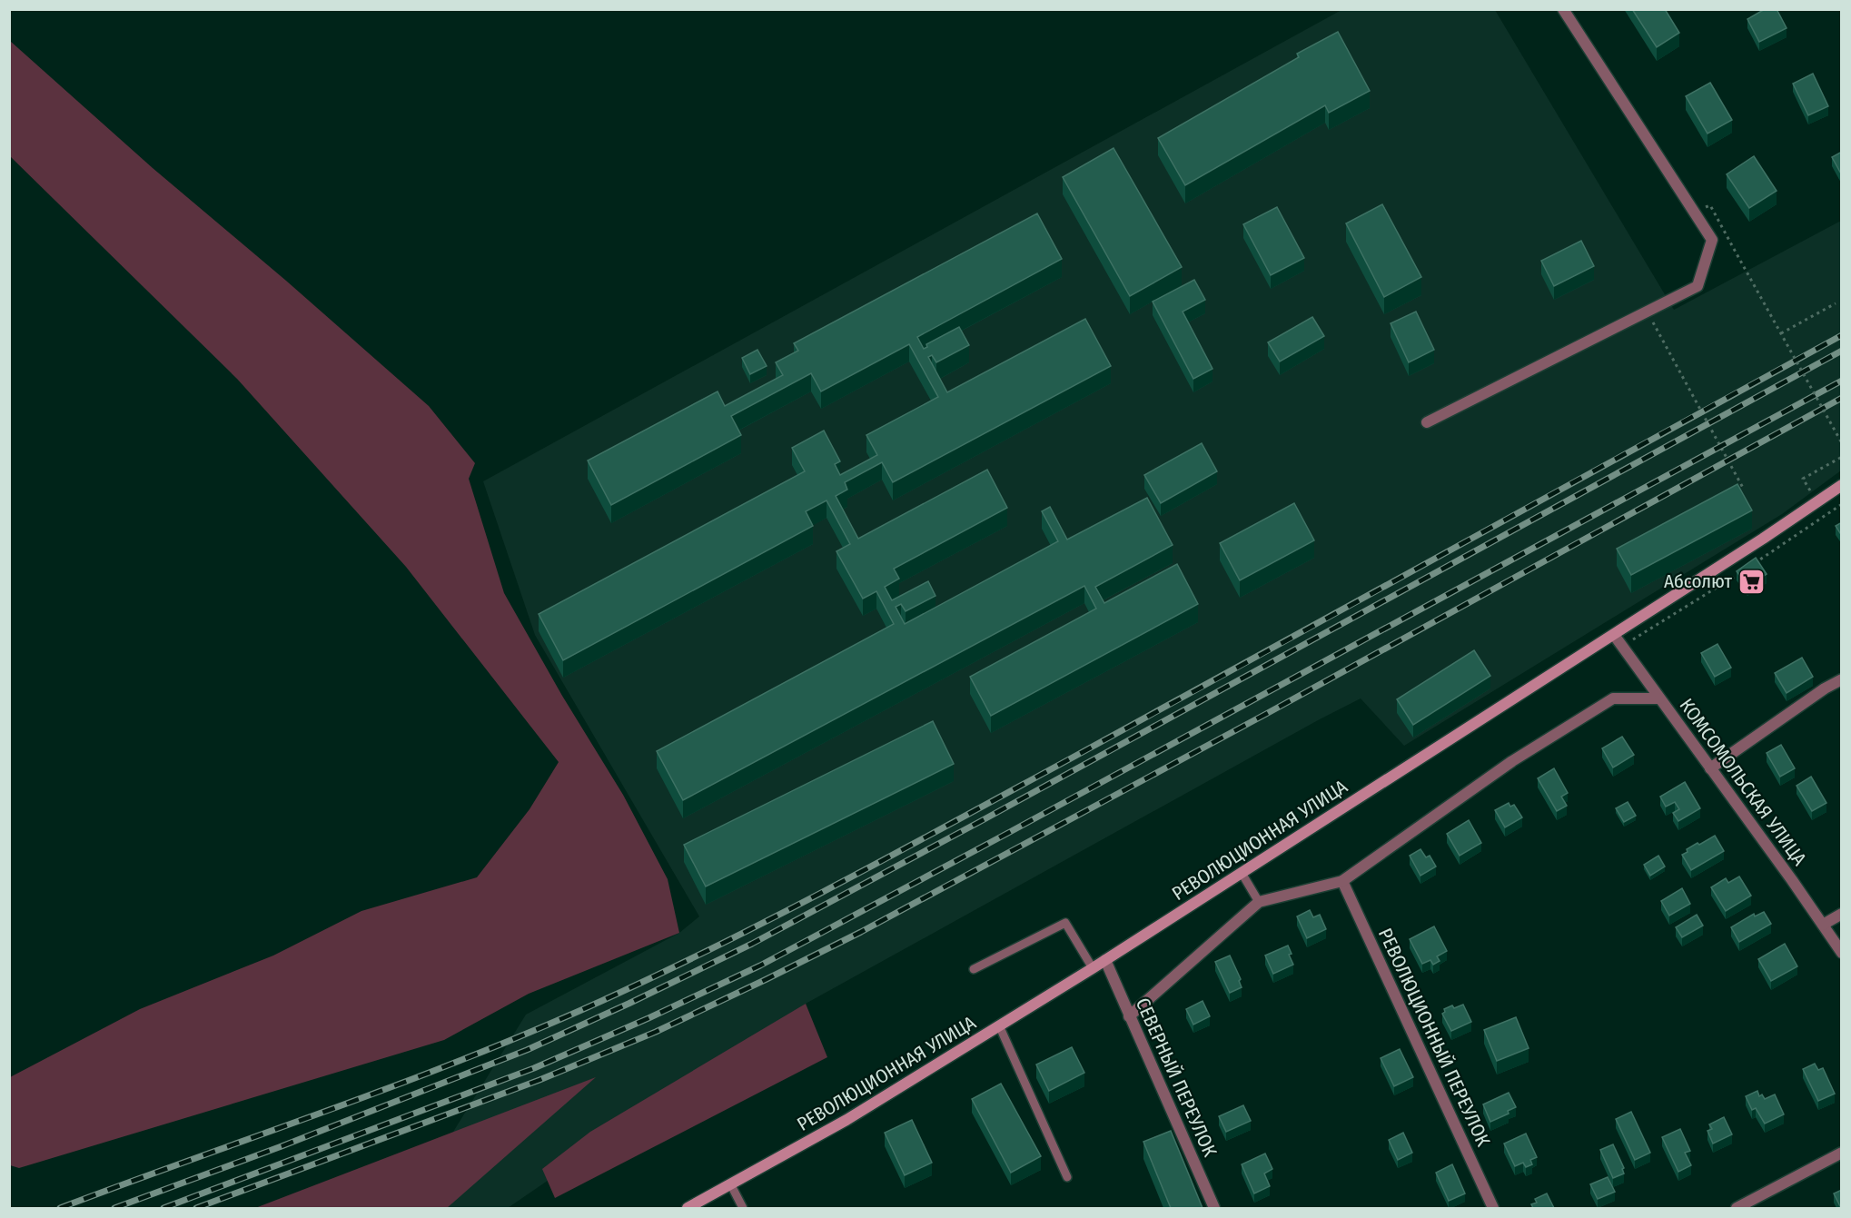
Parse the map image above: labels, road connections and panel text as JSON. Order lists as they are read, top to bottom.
{
  "streets": {
    "main road": ["РЕВОЛЮЦИОННАЯ УЛИЦА"],
    "street": ["КОМСОМОЛЬСКАЯ УЛИЦА", "РЕВОЛЮЦИОННЫЙ ПЕРЕУЛОК", "СЕВЕРНЫЙ ПЕРЕУЛОК"]
  },
  "crossings": [
    ["КОМСОМОЛЬСКАЯ УЛИЦА", "РЕВОЛЮЦИОННАЯ УЛИЦА"],
    ["РЕВОЛЮЦИОННАЯ УЛИЦА", "СЕВЕРНЫЙ ПЕРЕУЛОК"]
  ],
  "places": {
    "supermarket": ["Абсолют"]
  }
}
